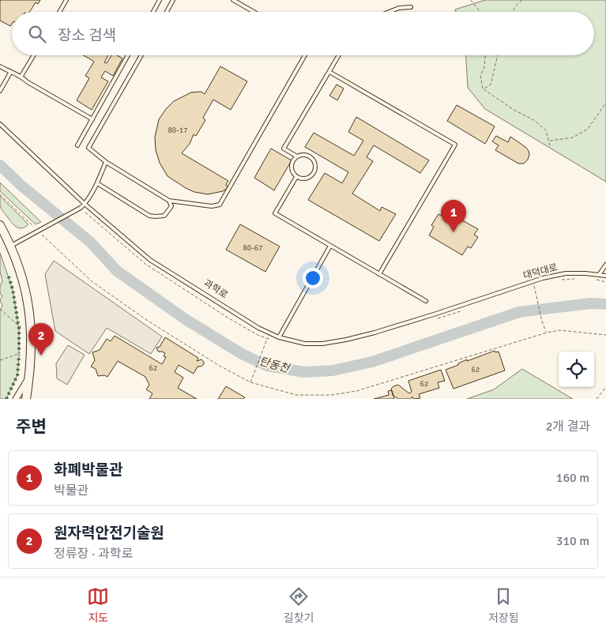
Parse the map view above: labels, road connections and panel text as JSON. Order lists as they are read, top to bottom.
{
  "streets": {
    "lane": ["대덕대로", "과학로"]
  },
  "crossings": [
    ["대덕대로", "과학로"]
  ],
  "water": ["탄동천"],
  "house_numbers": [
    "80-17",
    "80-67",
    "62",
    "62",
    "62"
  ],
  "page": {
    "search": "장소 검색",
    "pins": ["1", "2"],
    "heading": ["주변", "2개 결과"],
    "list": [
      {
        "mark": "1",
        "name": "화폐박물관",
        "note": "박물관",
        "value": "160 m"
      },
      {
        "mark": "2",
        "name": "원자력안전기술원",
        "note": "정류장 · 과학로",
        "value": "310 m"
      }
    ],
    "nav": ["지도", "길찾기", "저장됨"]
  }
}
